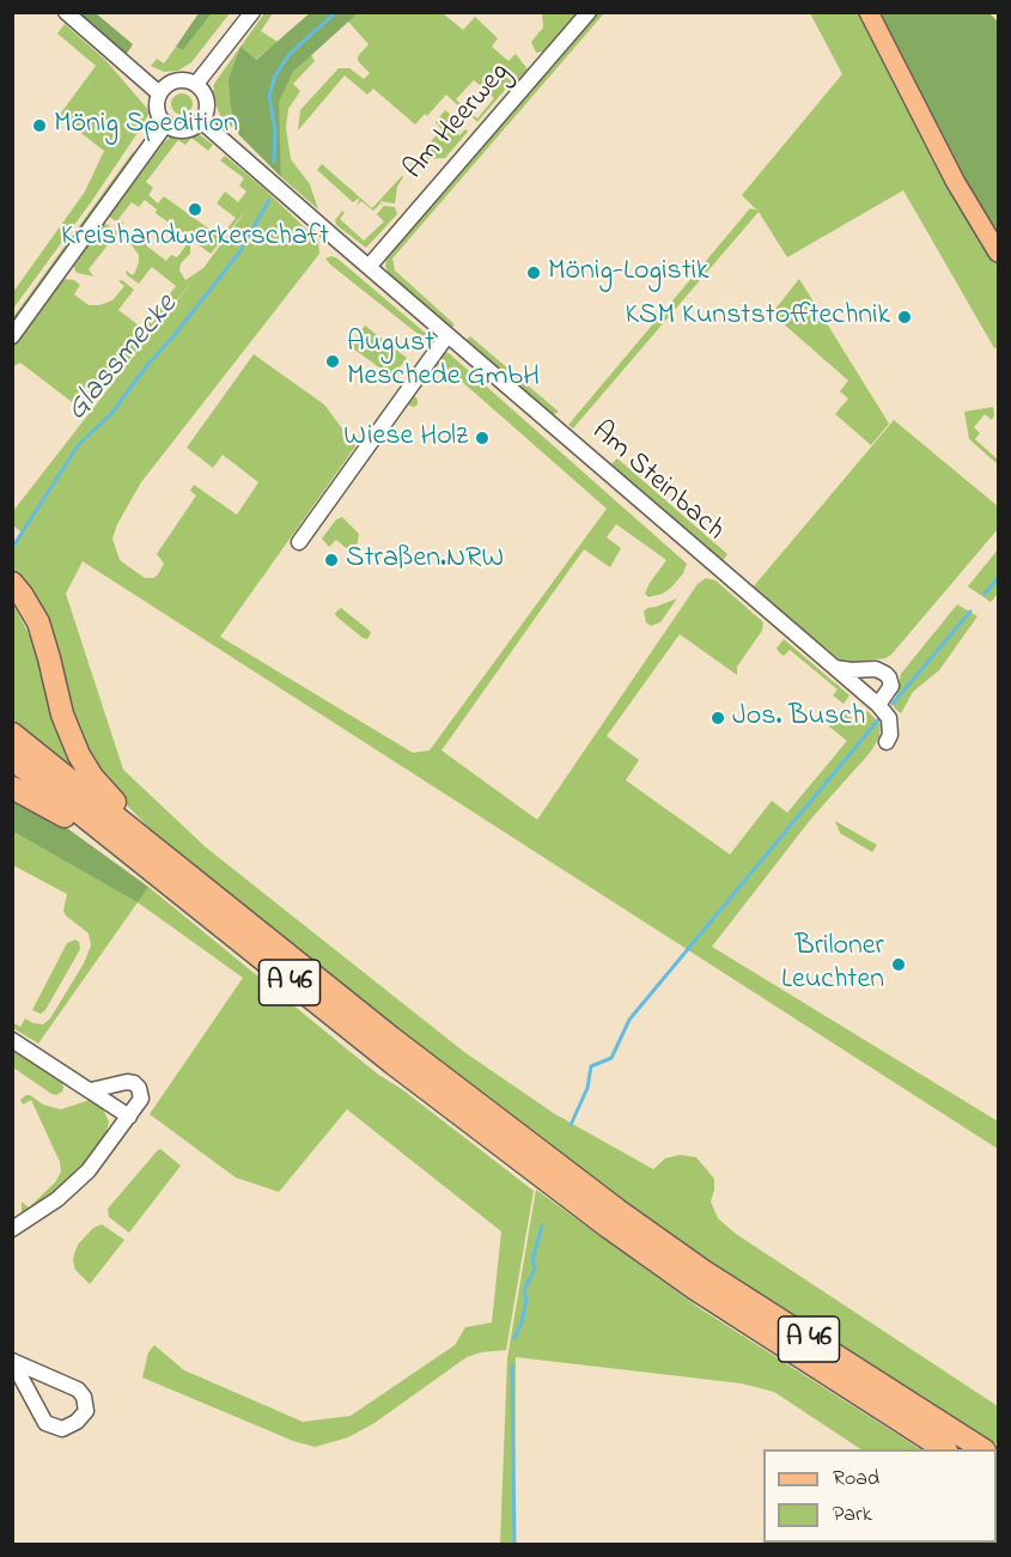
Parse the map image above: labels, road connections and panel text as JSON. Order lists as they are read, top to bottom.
{
  "streets": {
    "highway": ["A 46"],
    "street": ["Am Heerweg", "Am Steinbach"]
  },
  "crossings": [
    ["Am Heerweg", "Am Steinbach"]
  ],
  "water": ["Glassmecke"],
  "places": [
    "Mönig Spedition",
    "Kreishandwerkerschaft",
    "Mönig-Logistik",
    "KSM Kunststofftechnik",
    "August Meschede GmbH",
    "Wiese Holz",
    "Straßen.NRW",
    "Jos. Busch",
    "Briloner Leuchten"
  ],
  "legend": ["Road", "Park"]
}
